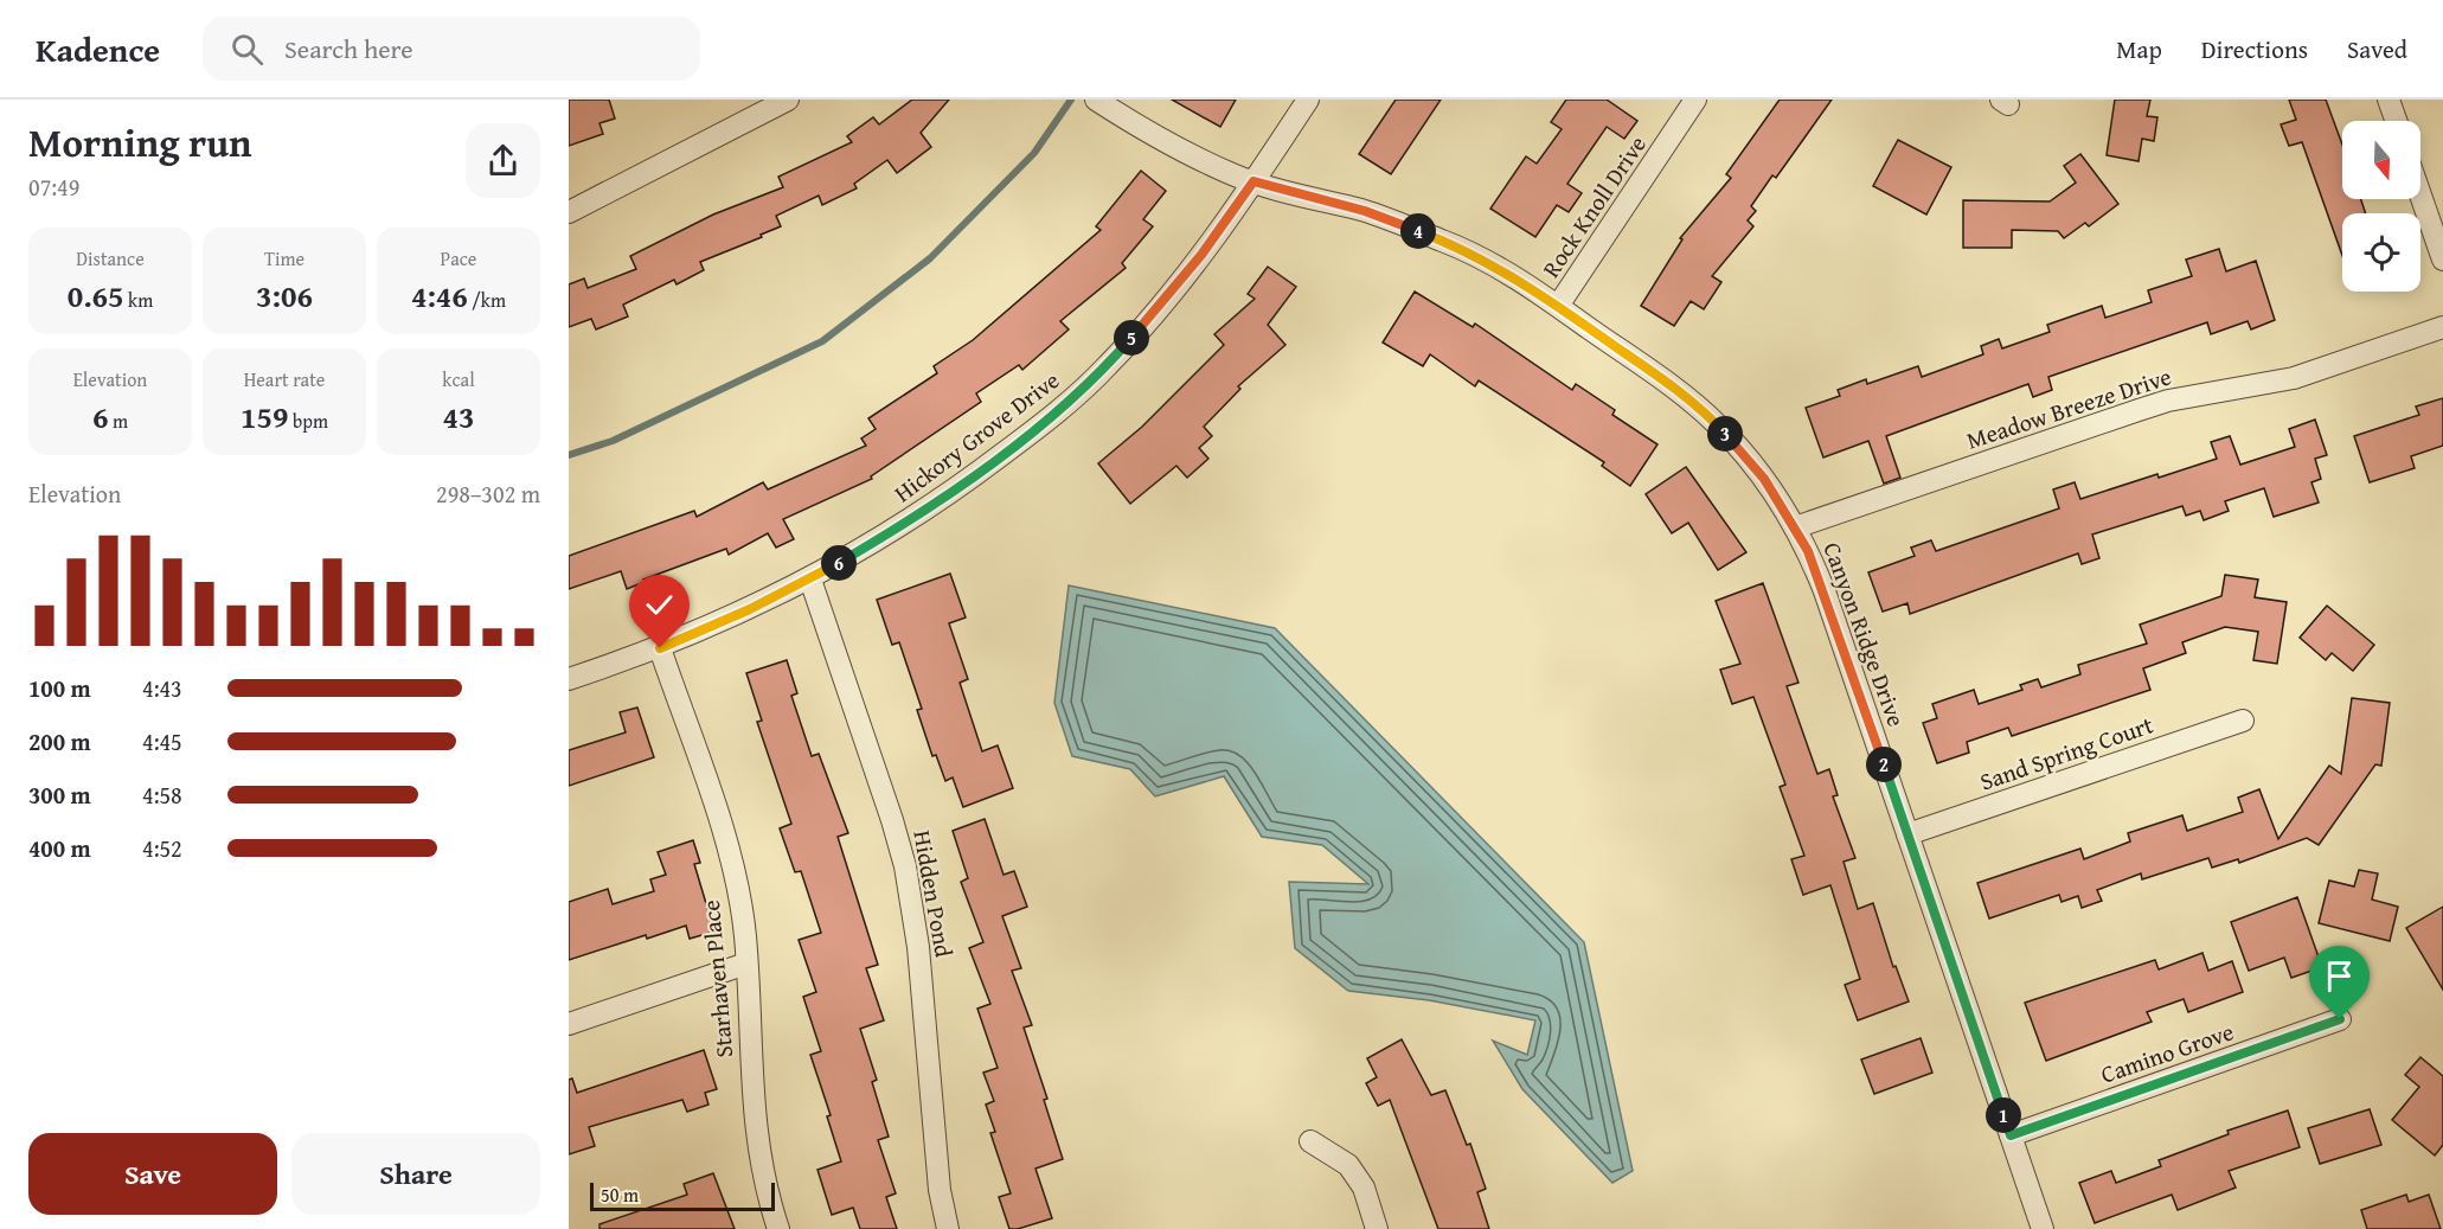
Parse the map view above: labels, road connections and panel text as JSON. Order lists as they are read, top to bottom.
{
  "streets": {
    "street": [
      "Rock Knoll Drive",
      "Meadow Breeze Drive",
      "Hickory Grove Drive",
      "Canyon Ridge Drive",
      "Sand Spring Court",
      "Hidden Pond",
      "Starhaven Place",
      "Camino Grove"
    ]
  },
  "crossings": [
    ["Rock Knoll Drive", "Canyon Ridge Drive"],
    ["Meadow Breeze Drive", "Canyon Ridge Drive"],
    ["Hickory Grove Drive", "Canyon Ridge Drive"],
    ["Hickory Grove Drive", "Hidden Pond"],
    ["Hickory Grove Drive", "Starhaven Place"],
    ["Canyon Ridge Drive", "Sand Spring Court"],
    ["Canyon Ridge Drive", "Camino Grove"]
  ],
  "scale_bar": "50 m",
  "north": "bottom",
  "page": {
    "header": "Kadence",
    "search": "Search here",
    "nav": ["Map", "Directions", "Saved"],
    "heading": ["Morning run", "07:49"],
    "pins": [
      "4",
      "5",
      "3",
      "6",
      "2",
      "1"
    ],
    "stats": [
      ["Distance", "0.65 km"],
      ["Time", "3:06"],
      ["Pace", "4:46 /km"],
      ["Elevation", "6 m"],
      ["Heart rate", "159 bpm"],
      ["kcal", "43"]
    ],
    "chart": ["Elevation", "298–302 m"],
    "list": [
      {
        "name": "100 m",
        "note": "4:43"
      },
      {
        "name": "200 m",
        "note": "4:45"
      },
      {
        "name": "300 m",
        "note": "4:58"
      },
      {
        "name": "400 m",
        "note": "4:52"
      }
    ],
    "buttons": ["Save", "Share"],
    "scale": "50 m"
  }
}
